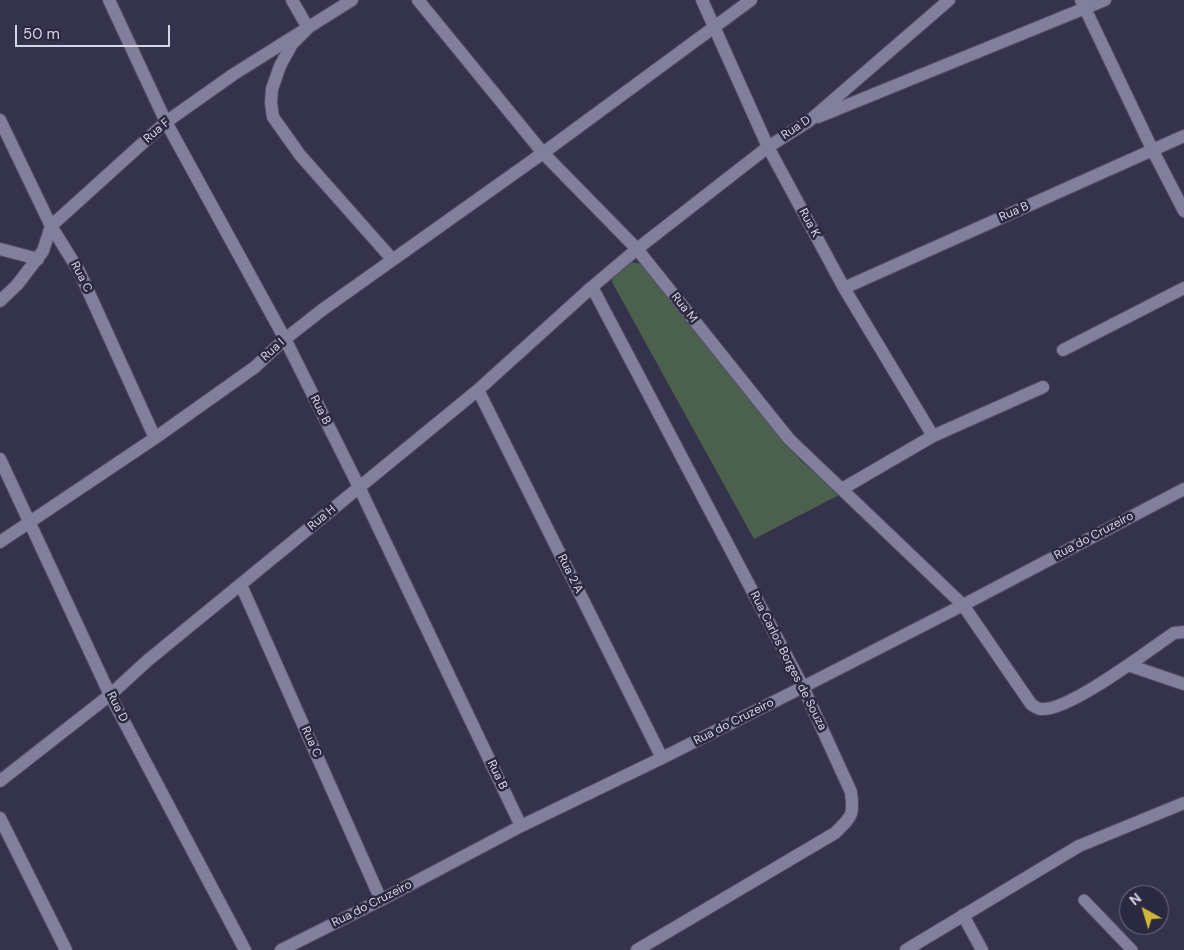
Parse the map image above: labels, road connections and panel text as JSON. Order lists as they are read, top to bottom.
{
  "streets": {
    "street": [
      "Rua D",
      "Rua F",
      "Rua B",
      "Rua K",
      "Rua C",
      "Rua M",
      "Rua I",
      "Rua H",
      "Rua do Cruzeiro",
      "Rua 2 A",
      "Rua Carlos Borges de Souza"
    ]
  },
  "crossings": [
    ["Rua D", "Rua K"],
    ["Rua D", "Rua M"],
    ["Rua D", "Rua I"],
    ["Rua D", "Rua H"],
    ["Rua F", "Rua B"],
    ["Rua F", "Rua C"],
    ["Rua B", "Rua K"],
    ["Rua B", "Rua I"],
    ["Rua B", "Rua H"],
    ["Rua B", "Rua do Cruzeiro"],
    ["Rua K", "Rua I"],
    ["Rua C", "Rua I"],
    ["Rua C", "Rua H"],
    ["Rua C", "Rua do Cruzeiro"],
    ["Rua M", "Rua I"],
    ["Rua M", "Rua H"],
    ["Rua M", "Rua do Cruzeiro"],
    ["Rua H", "Rua 2 A"],
    ["Rua H", "Rua Carlos Borges de Souza"],
    ["Rua do Cruzeiro", "Rua 2 A"],
    ["Rua do Cruzeiro", "Rua Carlos Borges de Souza"]
  ],
  "scale_bar": "50 m",
  "north": "top left"
}
